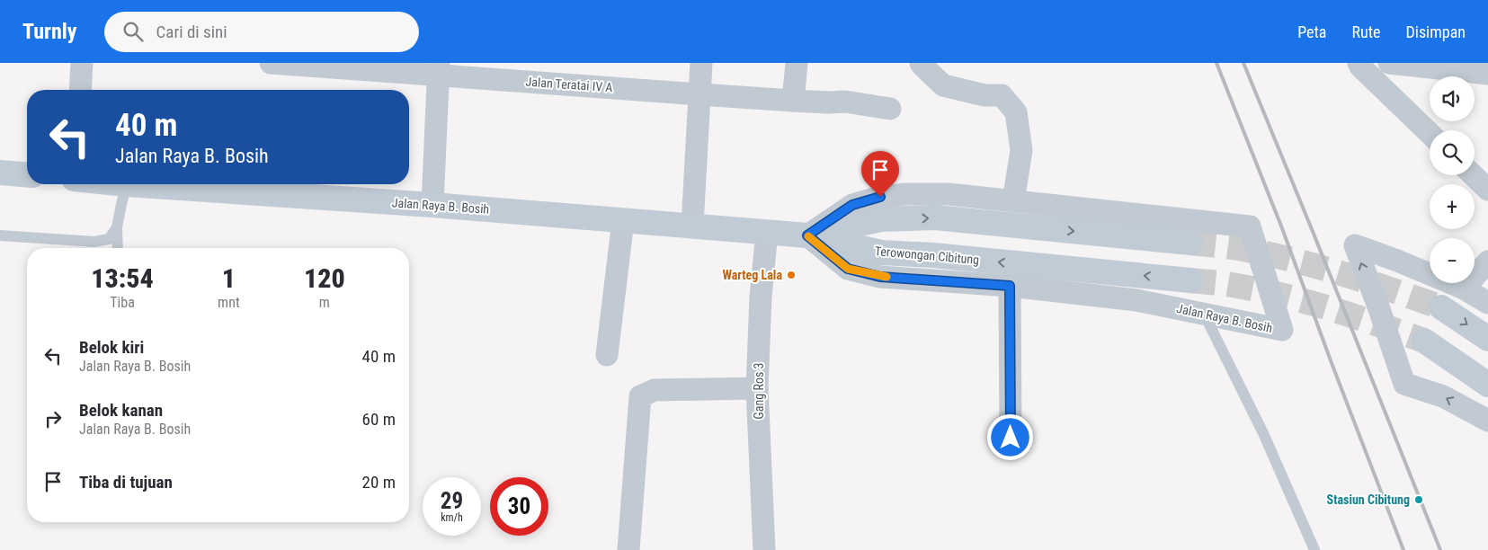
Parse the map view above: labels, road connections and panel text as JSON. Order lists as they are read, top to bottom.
{
  "streets": {
    "main road": ["Jalan Raya B. Bosih", "Terowongan Cibitung"],
    "street": ["Jalan Teratai IV A", "Gang Ros 3"]
  },
  "crossings": [
    ["Jalan Raya B. Bosih", "Terowongan Cibitung"],
    ["Jalan Raya B. Bosih", "Gang Ros 3"]
  ],
  "places": ["Warteg Lala", "Stasiun Cibitung"],
  "page": {
    "header": "Turnly",
    "search": "Cari di sini",
    "nav": ["Peta", "Rute", "Disimpan"],
    "map_buttons": ["+", "−"],
    "turn": ["40 m", "Jalan Raya B. Bosih"],
    "eta": [
      "13:54",
      "Tiba",
      "1",
      "mnt",
      "120",
      "m"
    ],
    "list": [
      {
        "name": "Belok kiri",
        "note": "Jalan Raya B. Bosih",
        "value": "40 m"
      },
      {
        "name": "Belok kanan",
        "note": "Jalan Raya B. Bosih",
        "value": "60 m"
      },
      {
        "name": "Tiba di tujuan",
        "value": "20 m"
      }
    ],
    "speed": "29 km/h",
    "limit": "30"
  }
}
